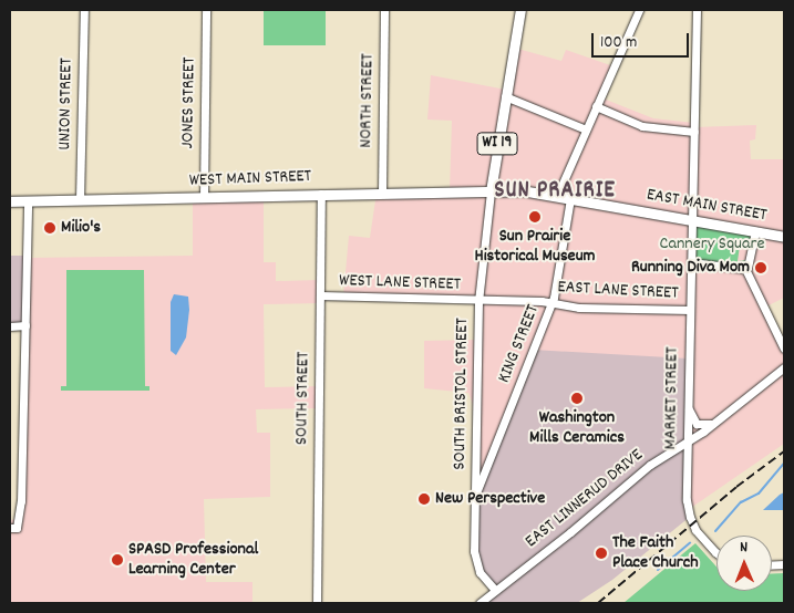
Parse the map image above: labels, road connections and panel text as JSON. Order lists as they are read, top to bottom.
{
  "streets": {
    "main road": ["WI 19", "WEST MAIN STREET", "EAST MAIN STREET"],
    "street": [
      "NORTH STREET",
      "JONES STREET",
      "UNION STREET",
      "WEST LANE STREET",
      "EAST LANE STREET",
      "KING STREET",
      "SOUTH BRISTOL STREET",
      "SOUTH STREET",
      "MARKET STREET",
      "EAST LINNERUD DRIVE"
    ]
  },
  "crossings": [
    ["NORTH STREET", "WEST MAIN STREET"],
    ["JONES STREET", "WEST MAIN STREET"],
    ["UNION STREET", "WEST MAIN STREET"],
    ["WI 19", "WEST MAIN STREET"],
    ["WI 19", "EAST MAIN STREET"],
    ["WI 19", "SOUTH BRISTOL STREET"],
    ["WEST MAIN STREET", "EAST MAIN STREET"],
    ["WEST MAIN STREET", "SOUTH BRISTOL STREET"],
    ["WEST MAIN STREET", "SOUTH STREET"],
    ["EAST MAIN STREET", "KING STREET"],
    ["EAST MAIN STREET", "SOUTH BRISTOL STREET"],
    ["EAST MAIN STREET", "MARKET STREET"],
    ["WEST LANE STREET", "EAST LANE STREET"],
    ["WEST LANE STREET", "SOUTH BRISTOL STREET"],
    ["WEST LANE STREET", "SOUTH STREET"],
    ["EAST LANE STREET", "KING STREET"],
    ["EAST LANE STREET", "SOUTH BRISTOL STREET"],
    ["EAST LANE STREET", "MARKET STREET"],
    ["KING STREET", "SOUTH BRISTOL STREET"],
    ["SOUTH BRISTOL STREET", "EAST LINNERUD DRIVE"],
    ["MARKET STREET", "EAST LINNERUD DRIVE"]
  ],
  "districts": ["SUN PRAIRIE"],
  "parks": ["Cannery Square"],
  "places": [
    "Sun Prairie Historical Museum",
    "Milio's",
    "Running Diva Mom",
    "Washington Mills Ceramics",
    "New Perspective",
    "The Faith Place Church",
    "SPASD Professional Learning Center"
  ],
  "scale_bar": "100 m",
  "north": "top"
}
